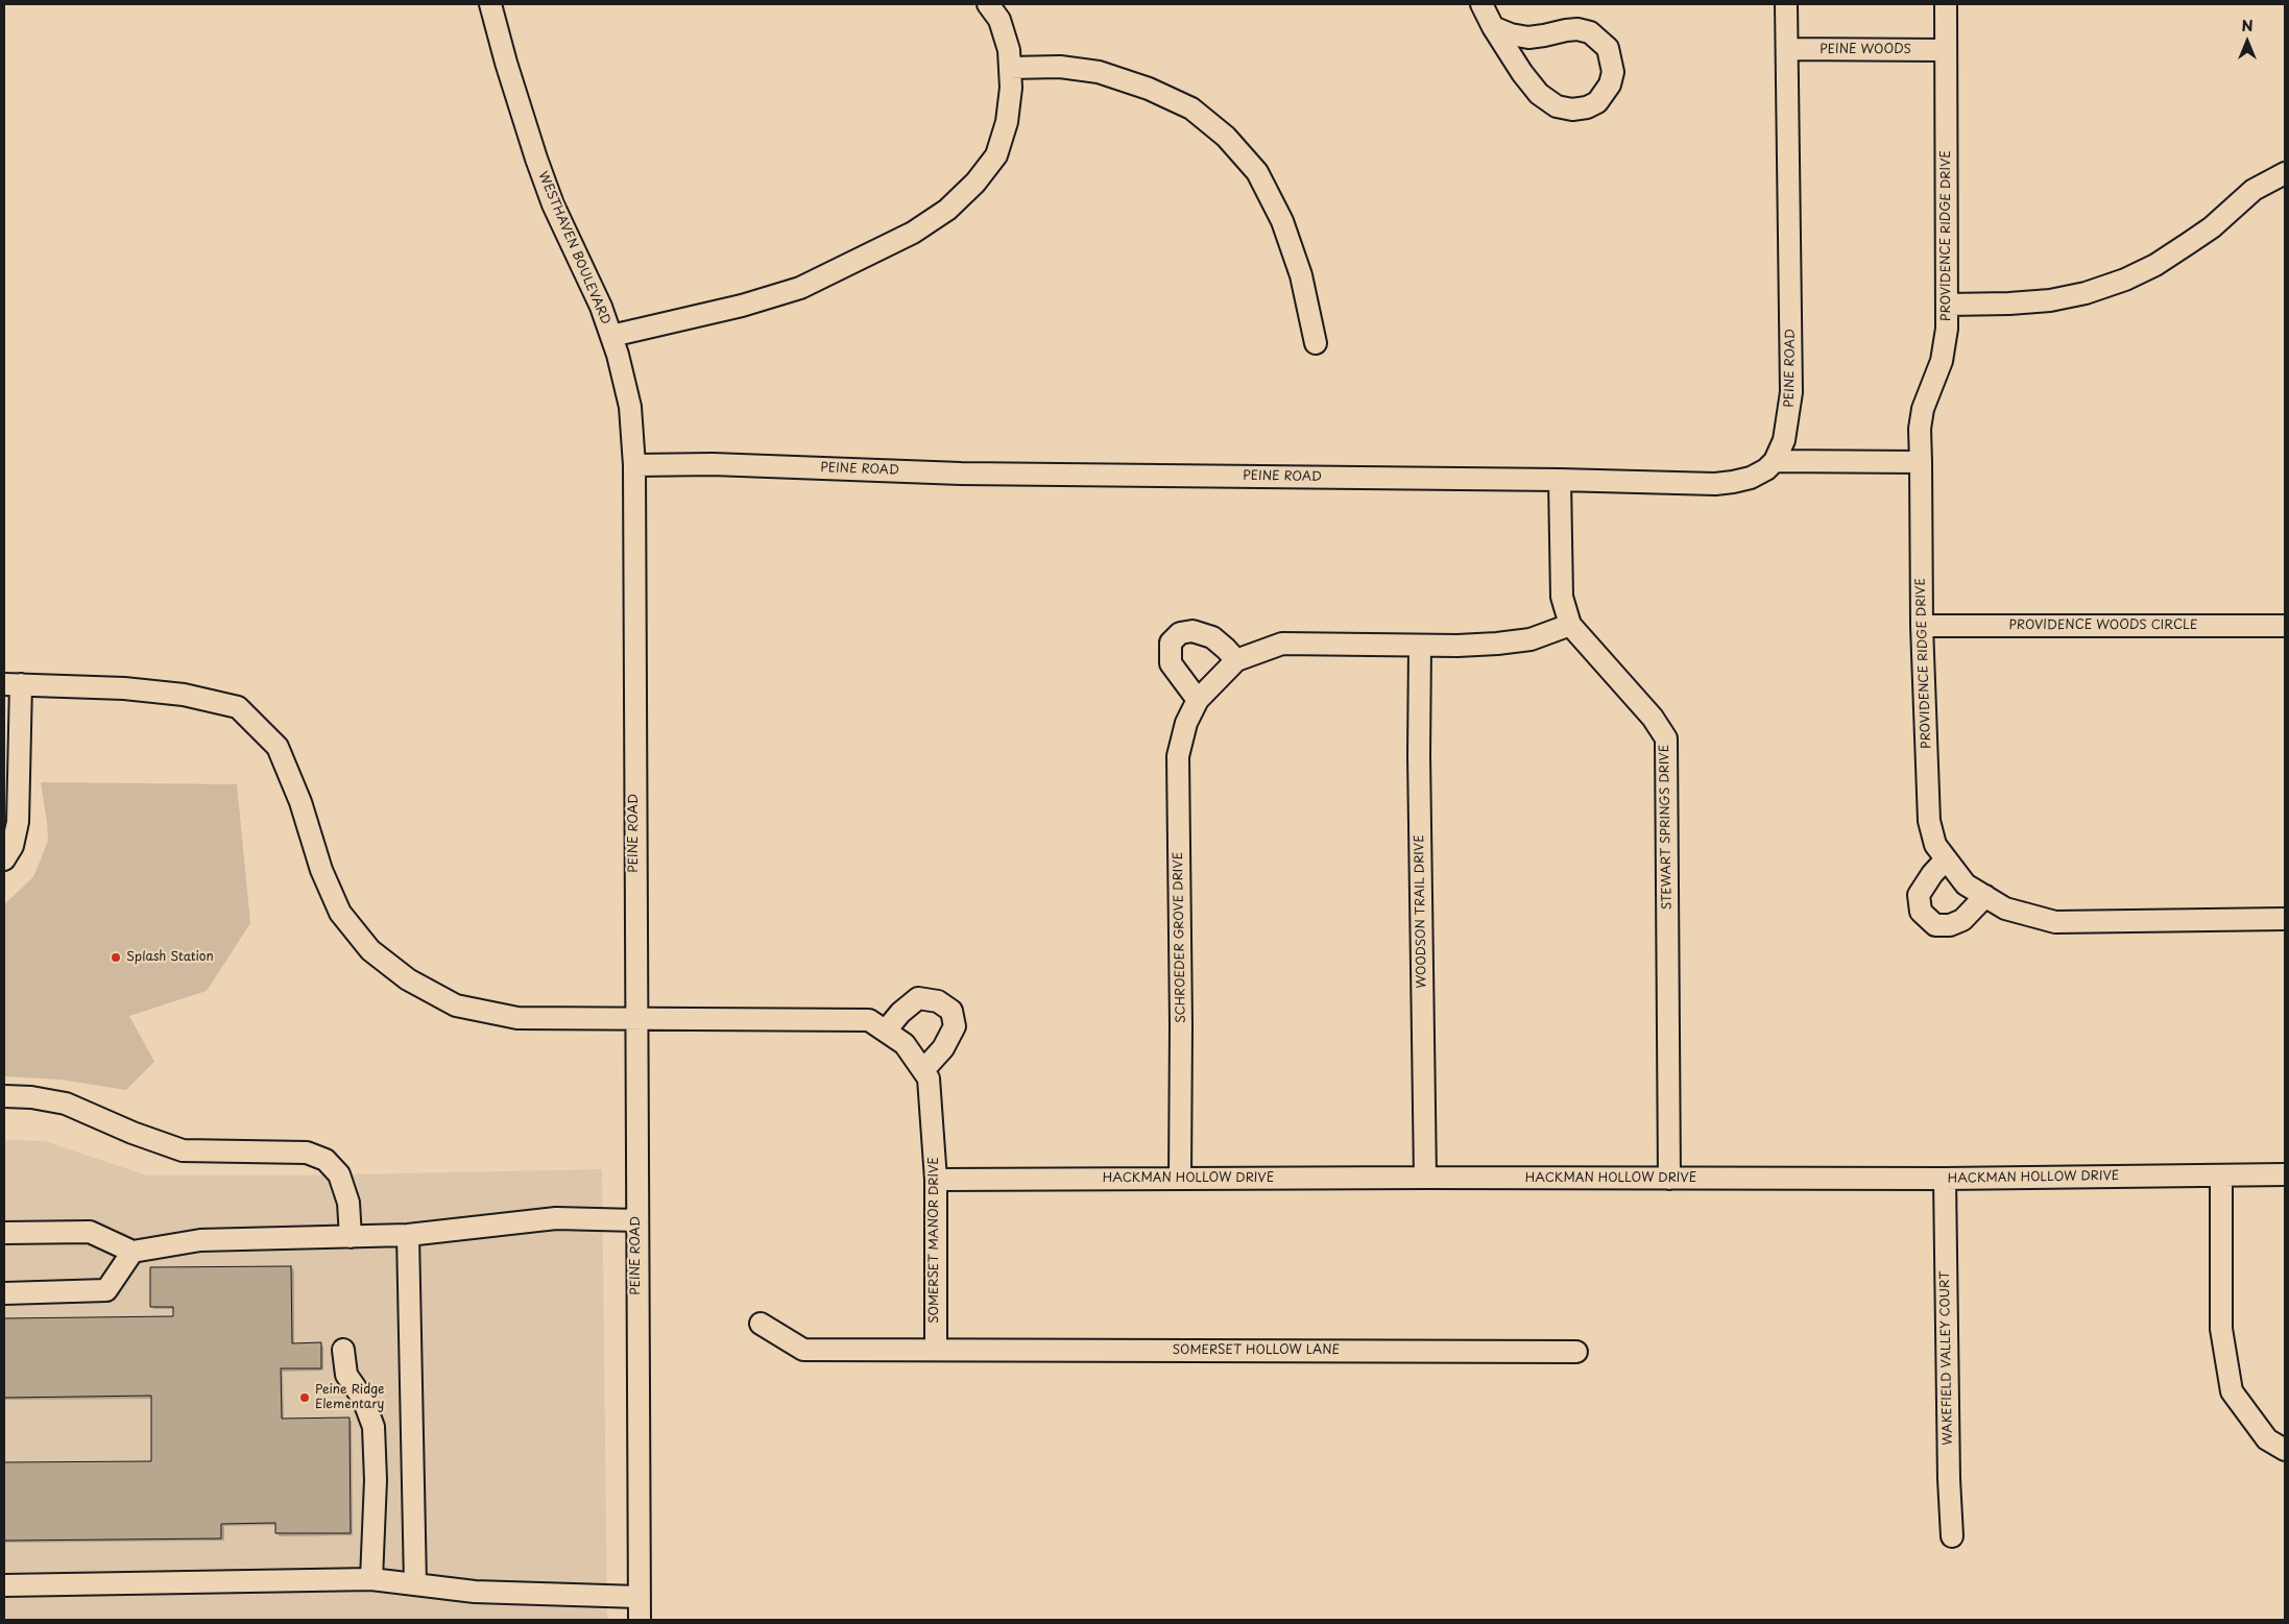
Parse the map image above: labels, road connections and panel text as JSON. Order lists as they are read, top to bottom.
{
  "streets": {
    "street": [
      "PEINE WOODS",
      "PROVIDENCE RIDGE DRIVE",
      "WESTHAVEN BOULEVARD",
      "PEINE ROAD",
      "PROVIDENCE WOODS CIRCLE",
      "STEWART SPRINGS DRIVE",
      "WOODSON TRAIL DRIVE",
      "SCHROEDER GROVE DRIVE",
      "HACKMAN HOLLOW DRIVE",
      "SOMERSET MANOR DRIVE",
      "SOMERSET HOLLOW LANE",
      "WAKEFIELD VALLEY COURT"
    ]
  },
  "crossings": [
    ["PEINE WOODS", "PROVIDENCE RIDGE DRIVE"],
    ["PEINE WOODS", "PEINE ROAD"],
    ["PROVIDENCE RIDGE DRIVE", "PROVIDENCE WOODS CIRCLE"],
    ["WESTHAVEN BOULEVARD", "PEINE ROAD"],
    ["PEINE ROAD", "STEWART SPRINGS DRIVE"],
    ["PEINE ROAD", "SOMERSET MANOR DRIVE"],
    ["STEWART SPRINGS DRIVE", "SCHROEDER GROVE DRIVE"],
    ["STEWART SPRINGS DRIVE", "HACKMAN HOLLOW DRIVE"],
    ["WOODSON TRAIL DRIVE", "SCHROEDER GROVE DRIVE"],
    ["WOODSON TRAIL DRIVE", "HACKMAN HOLLOW DRIVE"],
    ["SCHROEDER GROVE DRIVE", "HACKMAN HOLLOW DRIVE"],
    ["HACKMAN HOLLOW DRIVE", "SOMERSET MANOR DRIVE"],
    ["HACKMAN HOLLOW DRIVE", "WAKEFIELD VALLEY COURT"],
    ["SOMERSET MANOR DRIVE", "SOMERSET HOLLOW LANE"]
  ],
  "places": ["Splash Station", "Peine Ridge Elementary"],
  "north": "top"
}
